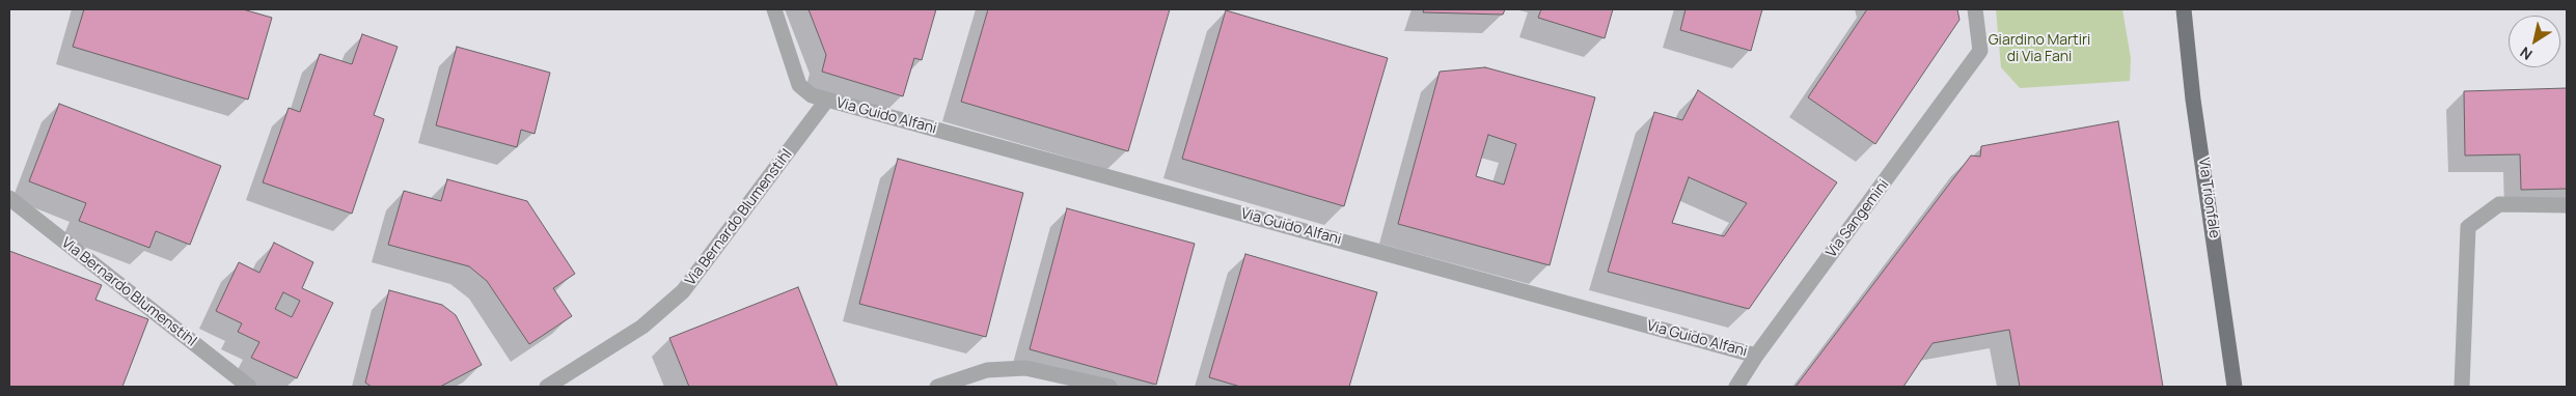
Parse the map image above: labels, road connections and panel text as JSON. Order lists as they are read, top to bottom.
{
  "streets": {
    "main road": ["Via Trionfale"],
    "street": ["Via Guido Alfani", "Via Bernardo Blumenstihl", "Via Sangemini"]
  },
  "crossings": [
    ["Via Guido Alfani", "Via Bernardo Blumenstihl"],
    ["Via Guido Alfani", "Via Sangemini"]
  ],
  "parks": ["Giardino Martiri di Via Fani"],
  "north": "bottom left"
}
